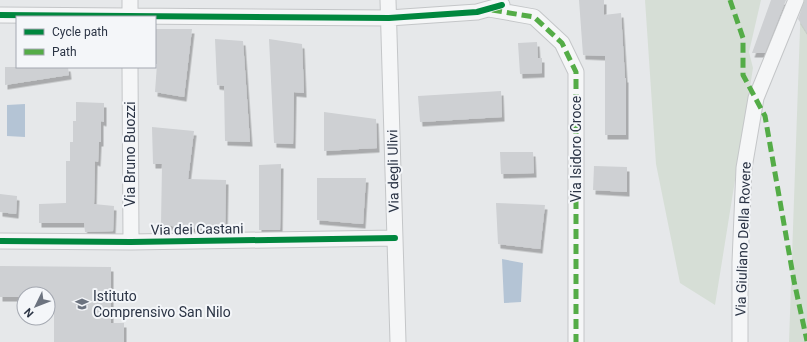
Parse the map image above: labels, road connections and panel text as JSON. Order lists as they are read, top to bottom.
{
  "streets": {
    "street": [
      "Via Isidoro Croce",
      "Via Bruno Buozzi",
      "Via degli Ulivi",
      "Via dei Castani",
      "Via Giuliano Della Rovere"
    ]
  },
  "crossings": [
    ["Via Bruno Buozzi", "Via dei Castani"],
    ["Via degli Ulivi", "Via dei Castani"]
  ],
  "places": {
    "school or university": ["Istituto Comprensivo San Nilo"]
  },
  "legend": ["Cycle path", "Path"],
  "north": "bottom left"
}
